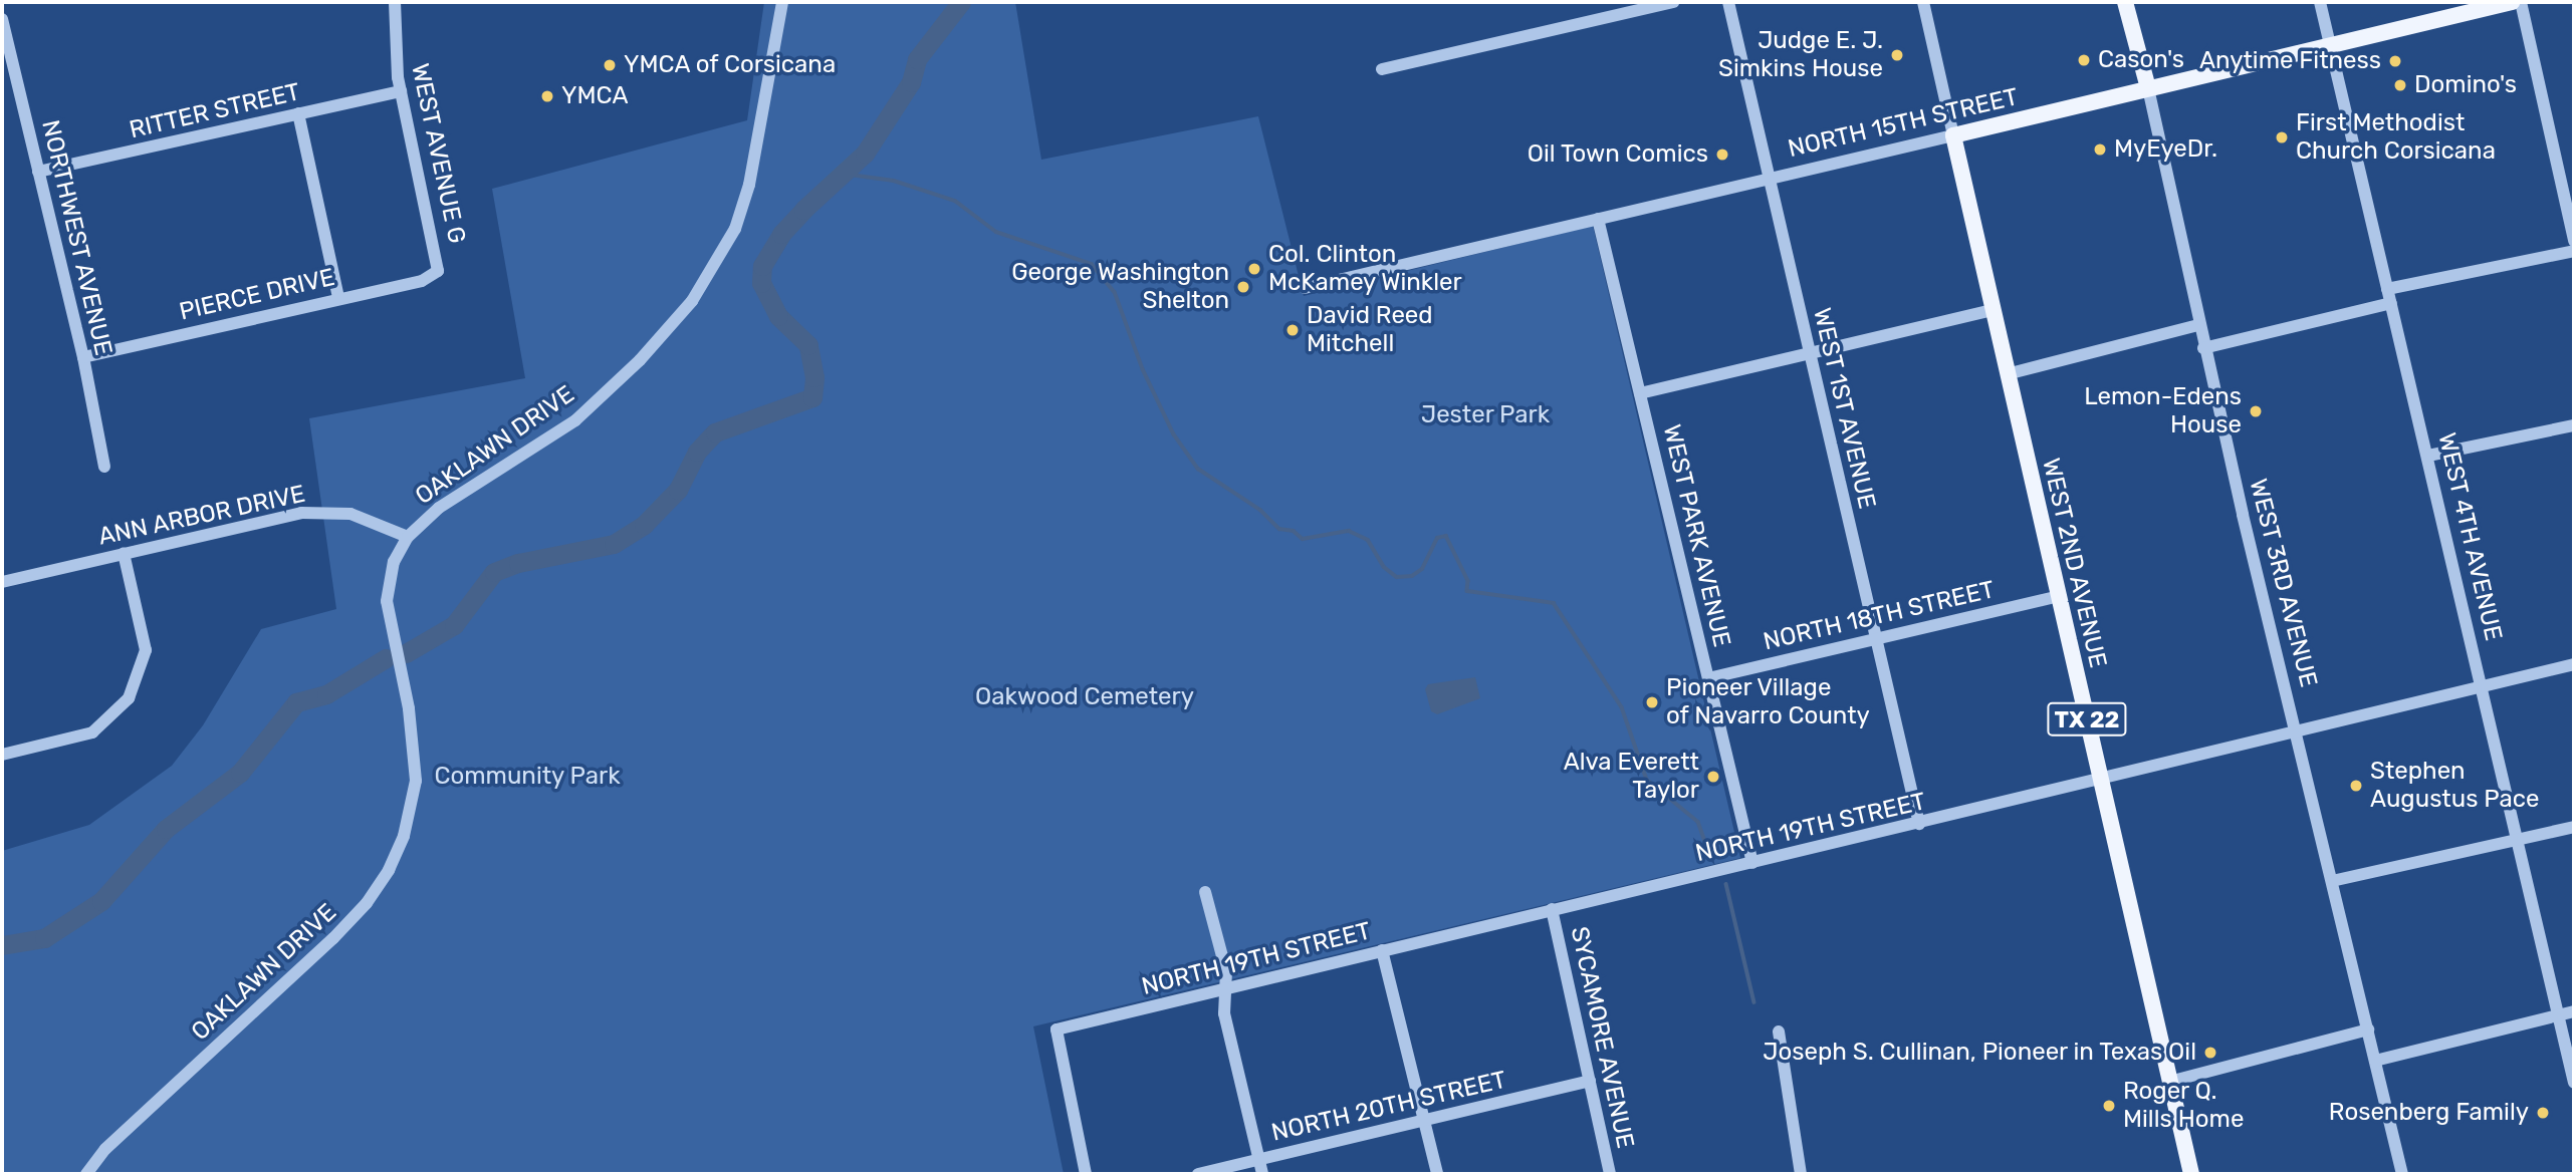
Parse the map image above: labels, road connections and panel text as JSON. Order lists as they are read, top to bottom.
{
  "streets": {
    "main road": [
      "NORTH 15TH STREET",
      "WEST 2ND AVENUE",
      "WEST 3RD AVENUE",
      "TX 22"
    ],
    "street": [
      "RITTER STREET",
      "WEST AVENUE G",
      "NORTHWEST AVENUE",
      "PIERCE DRIVE",
      "WEST 1ST AVENUE",
      "OAKLAWN DRIVE",
      "ANN ARBOR DRIVE",
      "WEST PARK AVENUE",
      "WEST 4TH AVENUE",
      "NORTH 18TH STREET",
      "NORTH 19TH STREET",
      "SYCAMORE AVENUE",
      "NORTH 20TH STREET"
    ]
  },
  "crossings": [
    ["RITTER STREET", "WEST AVENUE G"],
    ["RITTER STREET", "NORTHWEST AVENUE"],
    ["NORTH 15TH STREET", "WEST 1ST AVENUE"],
    ["NORTH 15TH STREET", "WEST PARK AVENUE"],
    ["NORTH 15TH STREET", "WEST 4TH AVENUE"],
    ["NORTH 15TH STREET", "WEST 2ND AVENUE"],
    ["NORTH 15TH STREET", "WEST 3RD AVENUE"],
    ["WEST AVENUE G", "PIERCE DRIVE"],
    ["NORTHWEST AVENUE", "PIERCE DRIVE"],
    ["WEST 1ST AVENUE", "NORTH 18TH STREET"],
    ["WEST 1ST AVENUE", "NORTH 19TH STREET"],
    ["OAKLAWN DRIVE", "ANN ARBOR DRIVE"],
    ["WEST PARK AVENUE", "NORTH 18TH STREET"],
    ["WEST PARK AVENUE", "NORTH 19TH STREET"],
    ["WEST 4TH AVENUE", "NORTH 19TH STREET"],
    ["WEST 2ND AVENUE", "NORTH 18TH STREET"],
    ["WEST 2ND AVENUE", "NORTH 19TH STREET"],
    ["WEST 3RD AVENUE", "NORTH 19TH STREET"],
    ["NORTH 19TH STREET", "SYCAMORE AVENUE"],
    ["SYCAMORE AVENUE", "NORTH 20TH STREET"]
  ],
  "parks": ["Jester Park", "Oakwood Cemetery", "Community Park"],
  "places": [
    "Judge E. J. Simkins House",
    "Cason's",
    "Anytime Fitness",
    "YMCA of Corsicana",
    "Domino's",
    "YMCA",
    "First Methodist Church Corsicana",
    "MyEyeDr.",
    "Oil Town Comics",
    "Col. Clinton McKamey Winkler",
    "George Washington Shelton",
    "David Reed Mitchell",
    "Lemon-Edens House",
    "Pioneer Village of Navarro County",
    "Alva Everett Taylor",
    "Stephen Augustus Pace",
    "Joseph S. Cullinan, Pioneer in Texas Oil",
    "Roger Q. Mills Home",
    "Rosenberg Family"
  ]
}
